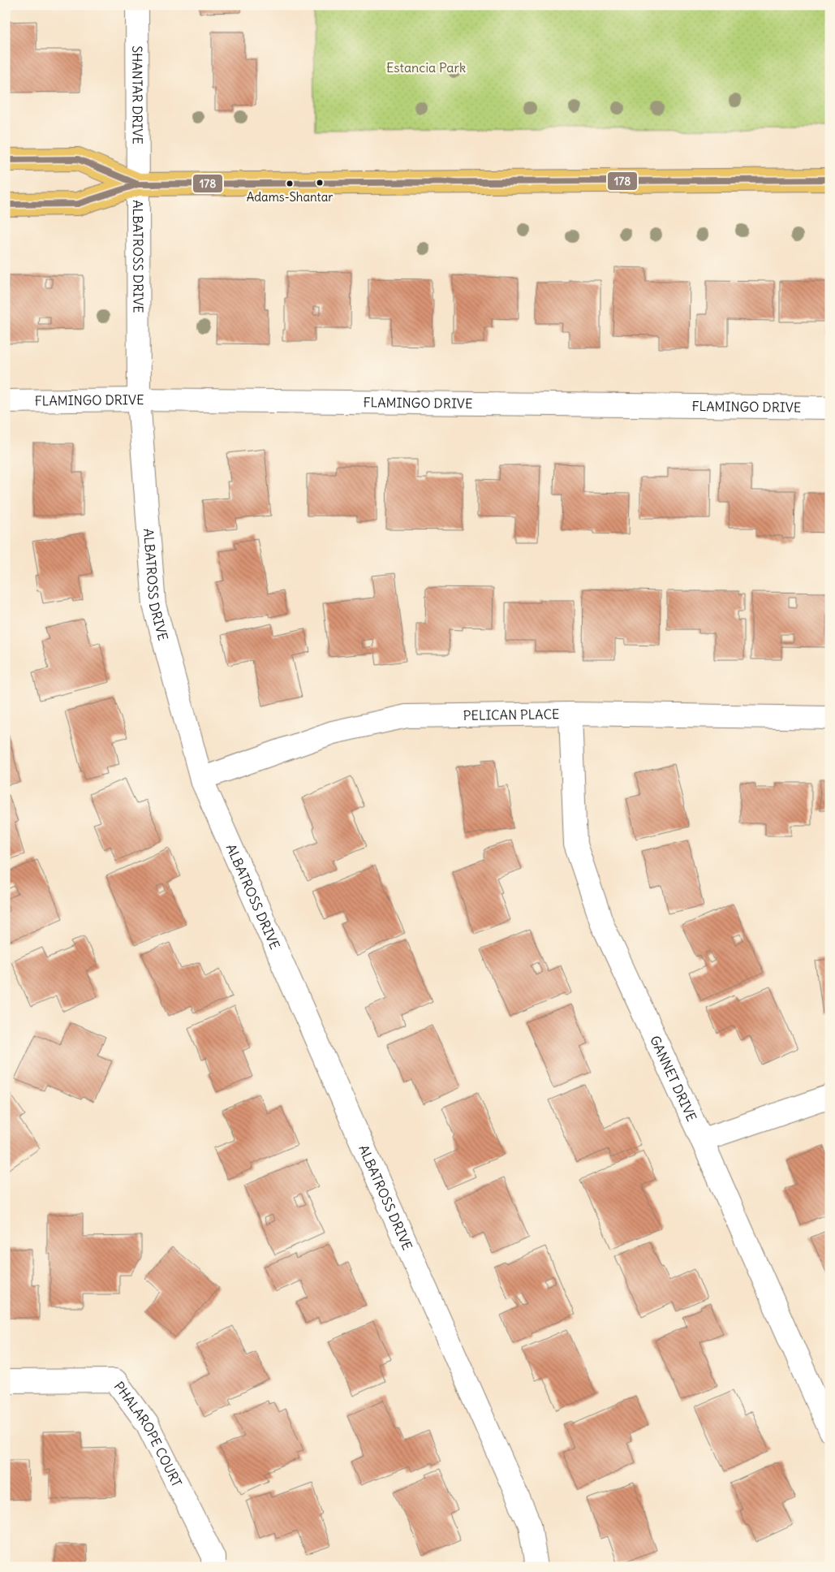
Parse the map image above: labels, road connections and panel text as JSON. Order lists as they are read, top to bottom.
{
  "streets": {
    "street": [
      "SHANTAR DRIVE",
      "ALBATROSS DRIVE",
      "FLAMINGO DRIVE",
      "PELICAN PLACE",
      "GANNET DRIVE",
      "PHALAROPE COURT"
    ]
  },
  "crossings": [
    ["SHANTAR DRIVE", "ALBATROSS DRIVE"],
    ["ALBATROSS DRIVE", "FLAMINGO DRIVE"],
    ["ALBATROSS DRIVE", "PELICAN PLACE"],
    ["PELICAN PLACE", "GANNET DRIVE"]
  ],
  "parks": ["Estancia Park"],
  "places": ["Adams-Shantar"],
  "lines": ["transit line 178"]
}
